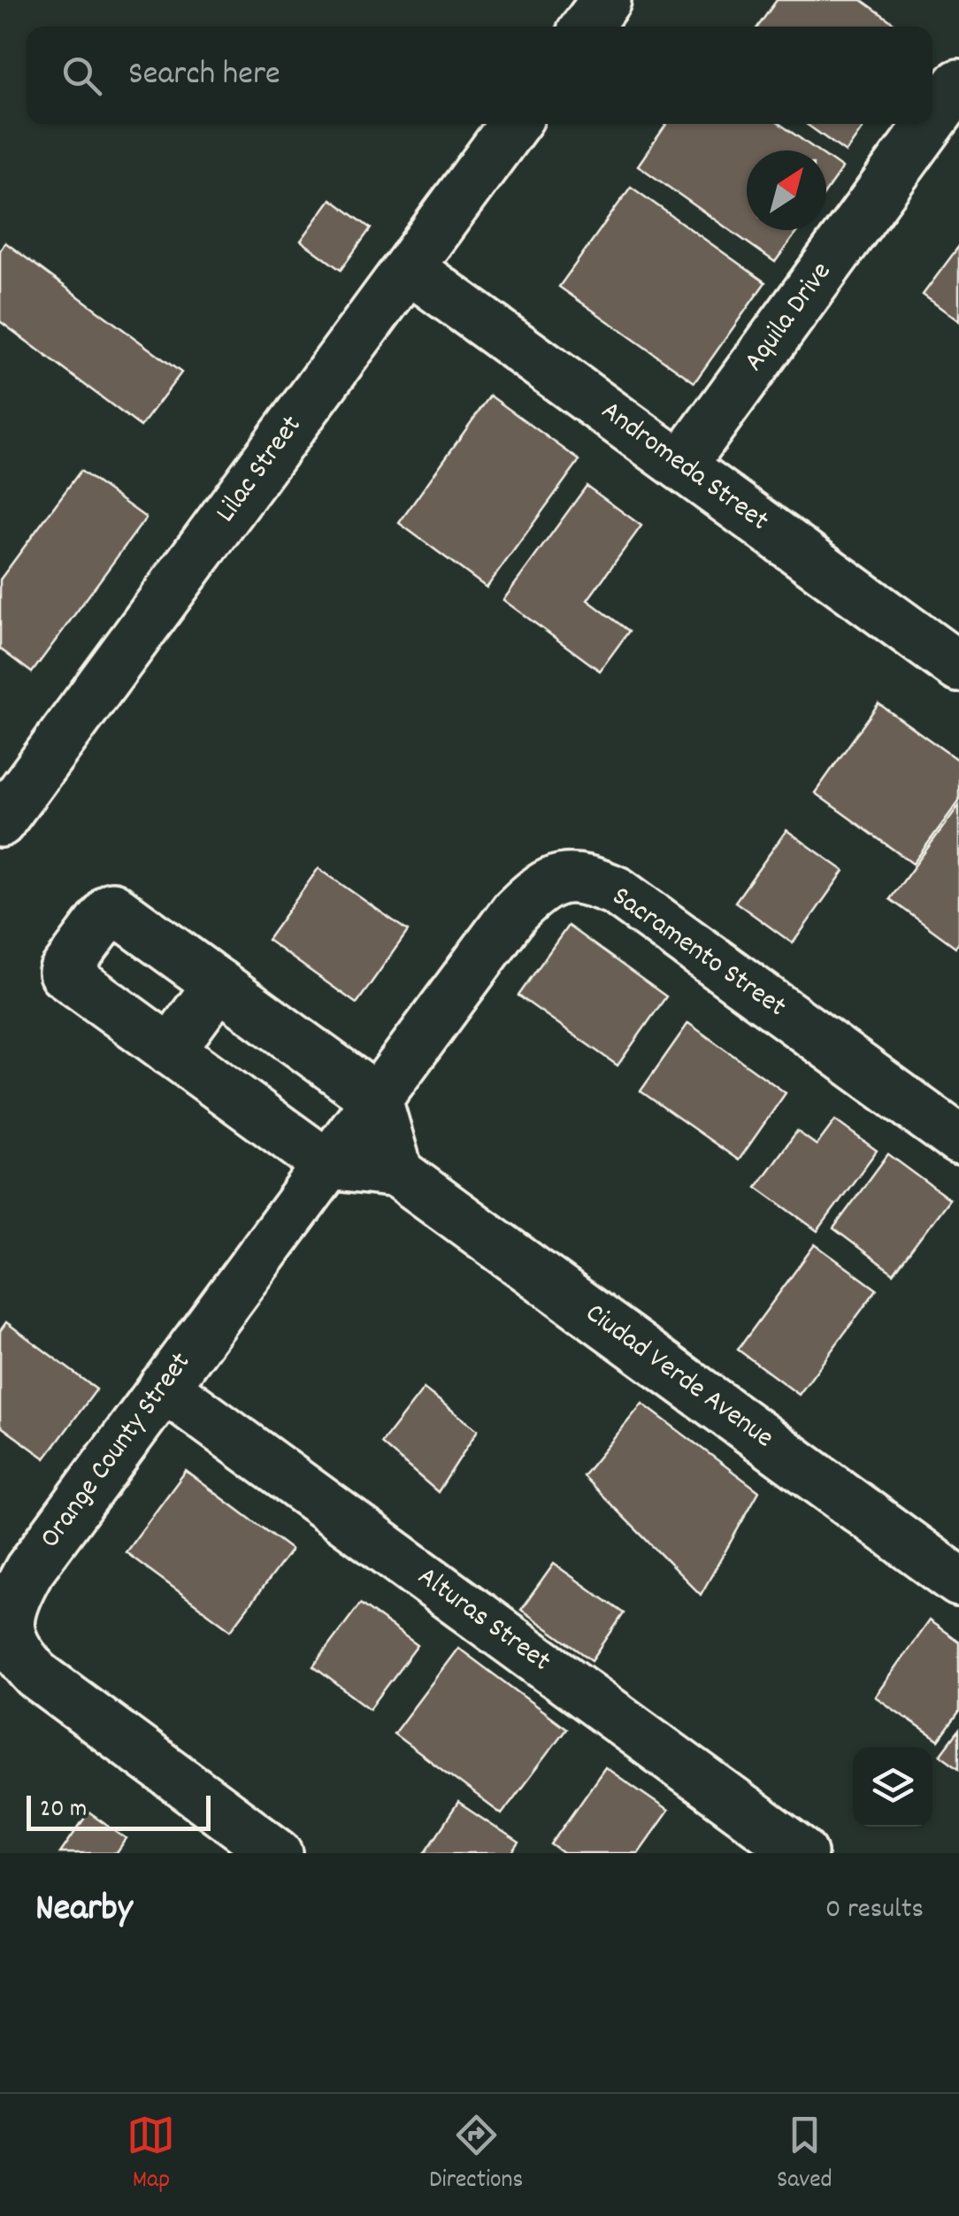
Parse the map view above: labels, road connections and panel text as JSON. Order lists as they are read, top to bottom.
{
  "streets": {
    "street": [
      "Aquila Drive",
      "Andromeda Street",
      "Lilac Street",
      "Sacramento Street",
      "Ciudad Verde Avenue",
      "Orange County Street",
      "Alturas Street"
    ]
  },
  "crossings": [
    ["Aquila Drive", "Andromeda Street"],
    ["Andromeda Street", "Lilac Street"],
    ["Sacramento Street", "Ciudad Verde Avenue"],
    ["Sacramento Street", "Orange County Street"],
    ["Ciudad Verde Avenue", "Orange County Street"],
    ["Orange County Street", "Alturas Street"]
  ],
  "scale_bar": "20 m",
  "north": "top right",
  "page": {
    "search": "Search here",
    "scale": "20 m",
    "heading": ["Nearby", "0 results"],
    "nav": ["Map", "Directions", "Saved"]
  }
}
